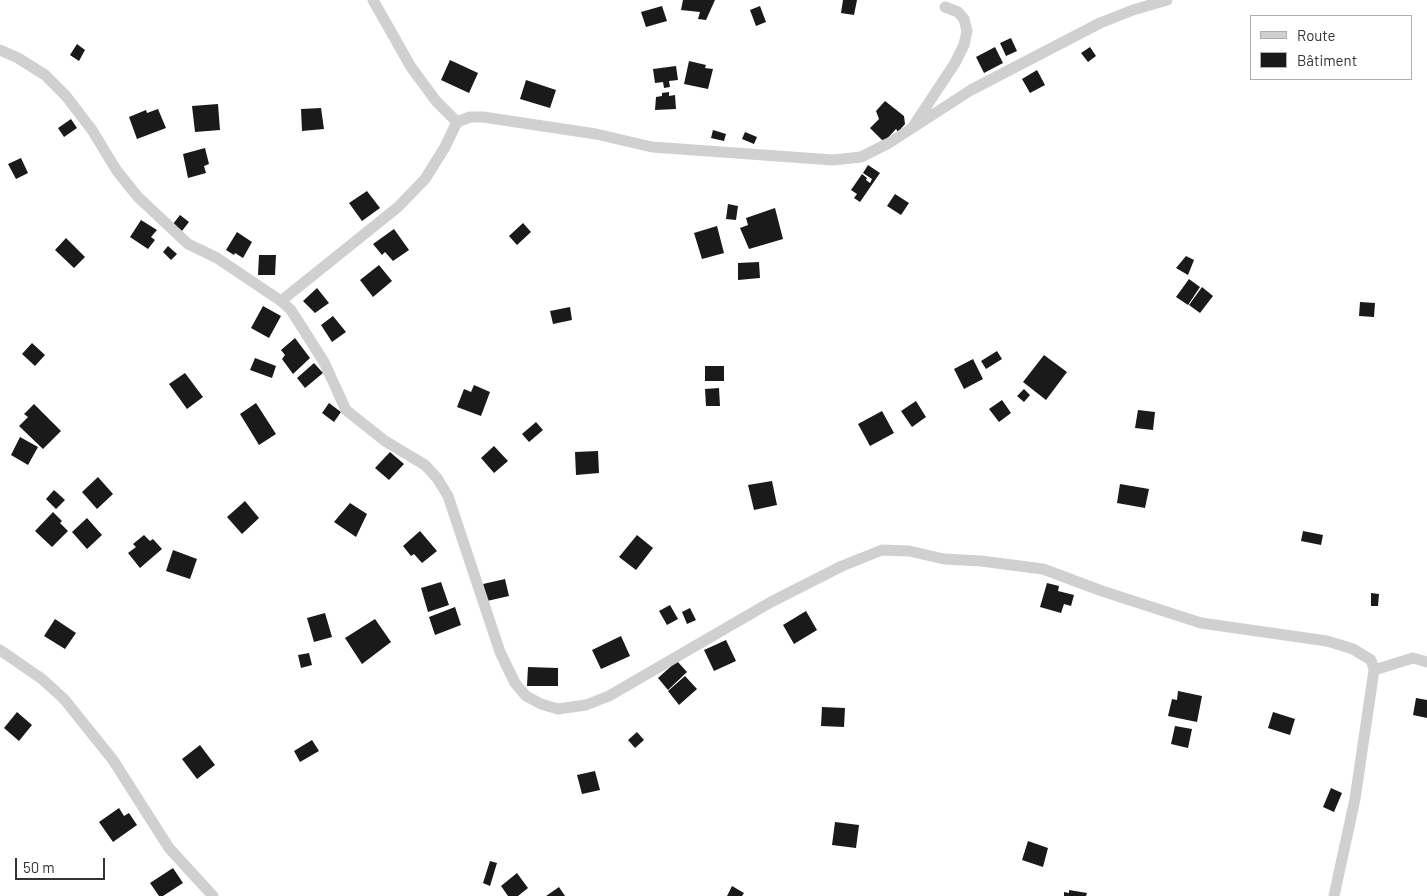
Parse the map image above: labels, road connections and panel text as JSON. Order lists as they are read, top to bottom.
{
  "legend": ["Route", "Bâtiment"],
  "scale_bar": "50 m"
}
